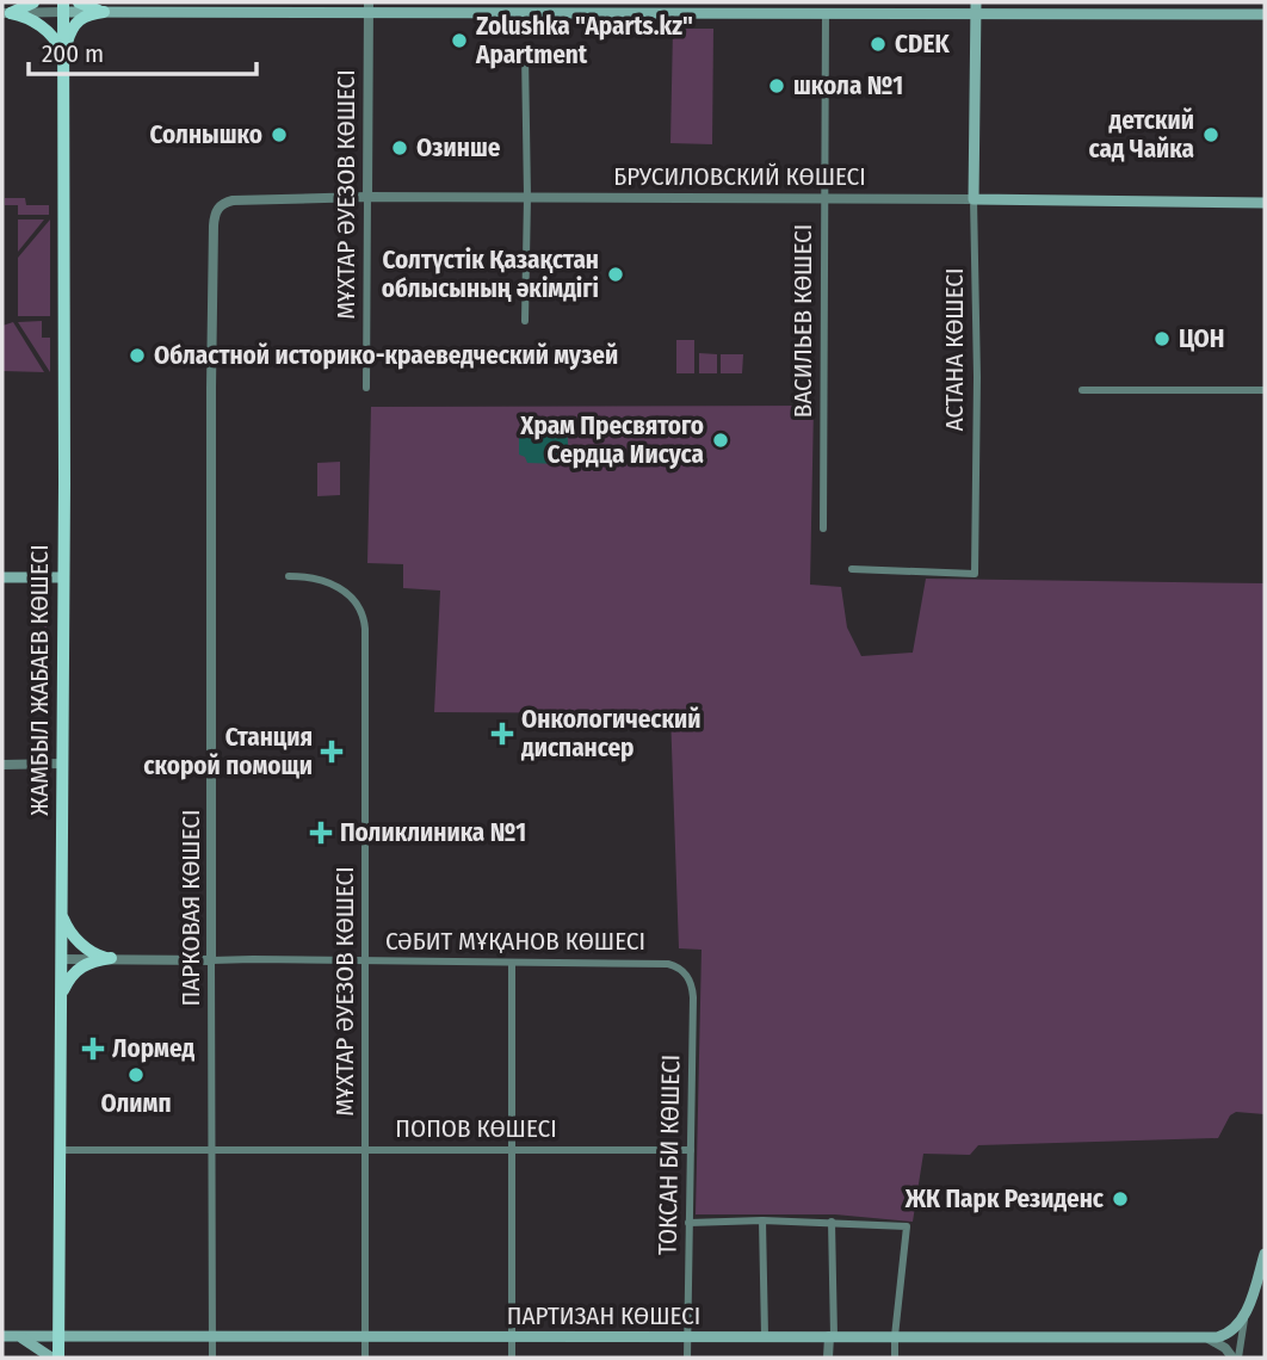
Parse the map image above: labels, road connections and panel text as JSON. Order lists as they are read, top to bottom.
{
  "streets": {
    "main road": [
      "БРУСИЛОВСКИЙ КӨШЕСІ",
      "АСТАНА КӨШЕСІ",
      "ЖАМБЫЛ ЖАБАЕВ КӨШЕСІ",
      "ПАРТИЗАН КӨШЕСІ"
    ],
    "street": [
      "МҰХТАР ӘУЕЗОВ КӨШЕСІ",
      "ВАСИЛЬЕВ КӨШЕСІ",
      "ПАРКОВАЯ КӨШЕСІ",
      "СӘБИТ МҰҚАНОВ КӨШЕСІ",
      "ПОПОВ КӨШЕСІ",
      "ТОКСАН БИ КӨШЕСІ"
    ]
  },
  "crossings": [
    ["БРУСИЛОВСКИЙ КӨШЕСІ", "МҰХТАР ӘУЕЗОВ КӨШЕСІ"],
    ["БРУСИЛОВСКИЙ КӨШЕСІ", "ВАСИЛЬЕВ КӨШЕСІ"],
    ["БРУСИЛОВСКИЙ КӨШЕСІ", "АСТАНА КӨШЕСІ"],
    ["БРУСИЛОВСКИЙ КӨШЕСІ", "ПАРКОВАЯ КӨШЕСІ"],
    ["МҰХТАР ӘУЕЗОВ КӨШЕСІ", "СӘБИТ МҰҚАНОВ КӨШЕСІ"],
    ["МҰХТАР ӘУЕЗОВ КӨШЕСІ", "ПОПОВ КӨШЕСІ"],
    ["МҰХТАР ӘУЕЗОВ КӨШЕСІ", "ПАРТИЗАН КӨШЕСІ"],
    ["ЖАМБЫЛ ЖАБАЕВ КӨШЕСІ", "СӘБИТ МҰҚАНОВ КӨШЕСІ"],
    ["ЖАМБЫЛ ЖАБАЕВ КӨШЕСІ", "ПОПОВ КӨШЕСІ"],
    ["ЖАМБЫЛ ЖАБАЕВ КӨШЕСІ", "ПАРТИЗАН КӨШЕСІ"],
    ["ПАРКОВАЯ КӨШЕСІ", "СӘБИТ МҰҚАНОВ КӨШЕСІ"],
    ["ПАРКОВАЯ КӨШЕСІ", "ПОПОВ КӨШЕСІ"],
    ["ПАРКОВАЯ КӨШЕСІ", "ПАРТИЗАН КӨШЕСІ"],
    ["СӘБИТ МҰҚАНОВ КӨШЕСІ", "ТОКСАН БИ КӨШЕСІ"],
    ["ПОПОВ КӨШЕСІ", "ТОКСАН БИ КӨШЕСІ"],
    ["ТОКСАН БИ КӨШЕСІ", "ПАРТИЗАН КӨШЕСІ"]
  ],
  "places": {
    "other": [
      "Zolushka \"Aparts.kz\" Apartment",
      "CDEK",
      "школа №1",
      "Солнышко",
      "детский сад Чайка",
      "Озинше",
      "Солтүстік Қазақстан облысының әкімдігі",
      "ЦОН",
      "Oбластной историко-краеведческий музей",
      "Храм Пресвятого Сердца Иисуса",
      "Олимп",
      "ЖК Парк Резиденс"
    ],
    "health": [
      "Онкологический диспансер",
      "Станция скорой помощи",
      "Поликлиника №1",
      "Лормед"
    ]
  },
  "scale_bar": "200 m"
}
